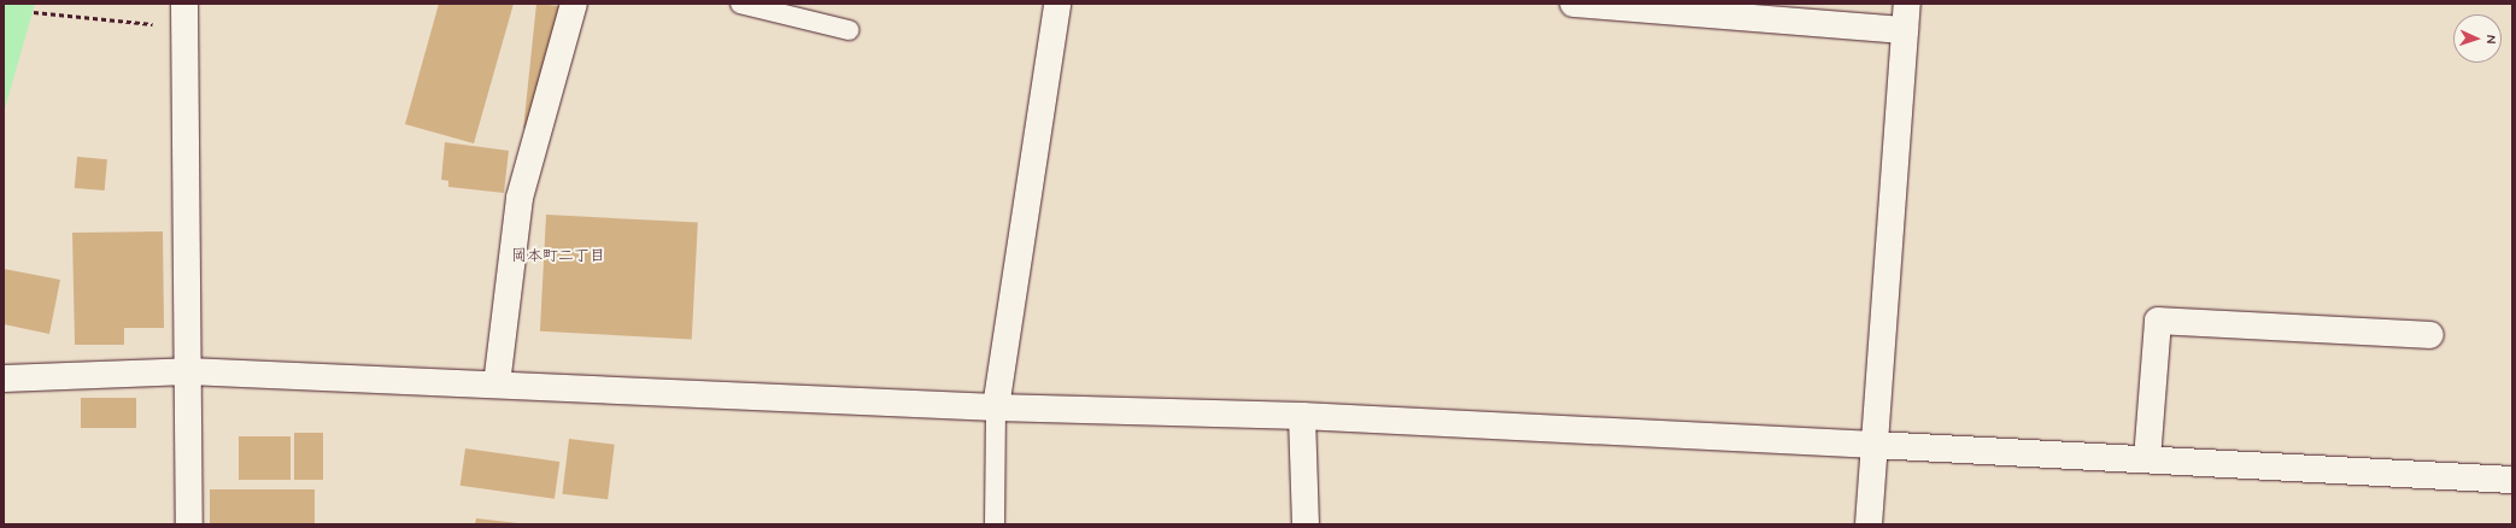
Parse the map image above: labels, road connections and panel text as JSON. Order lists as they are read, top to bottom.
{
  "districts": ["岡本町二丁目"],
  "north": "right"
}
